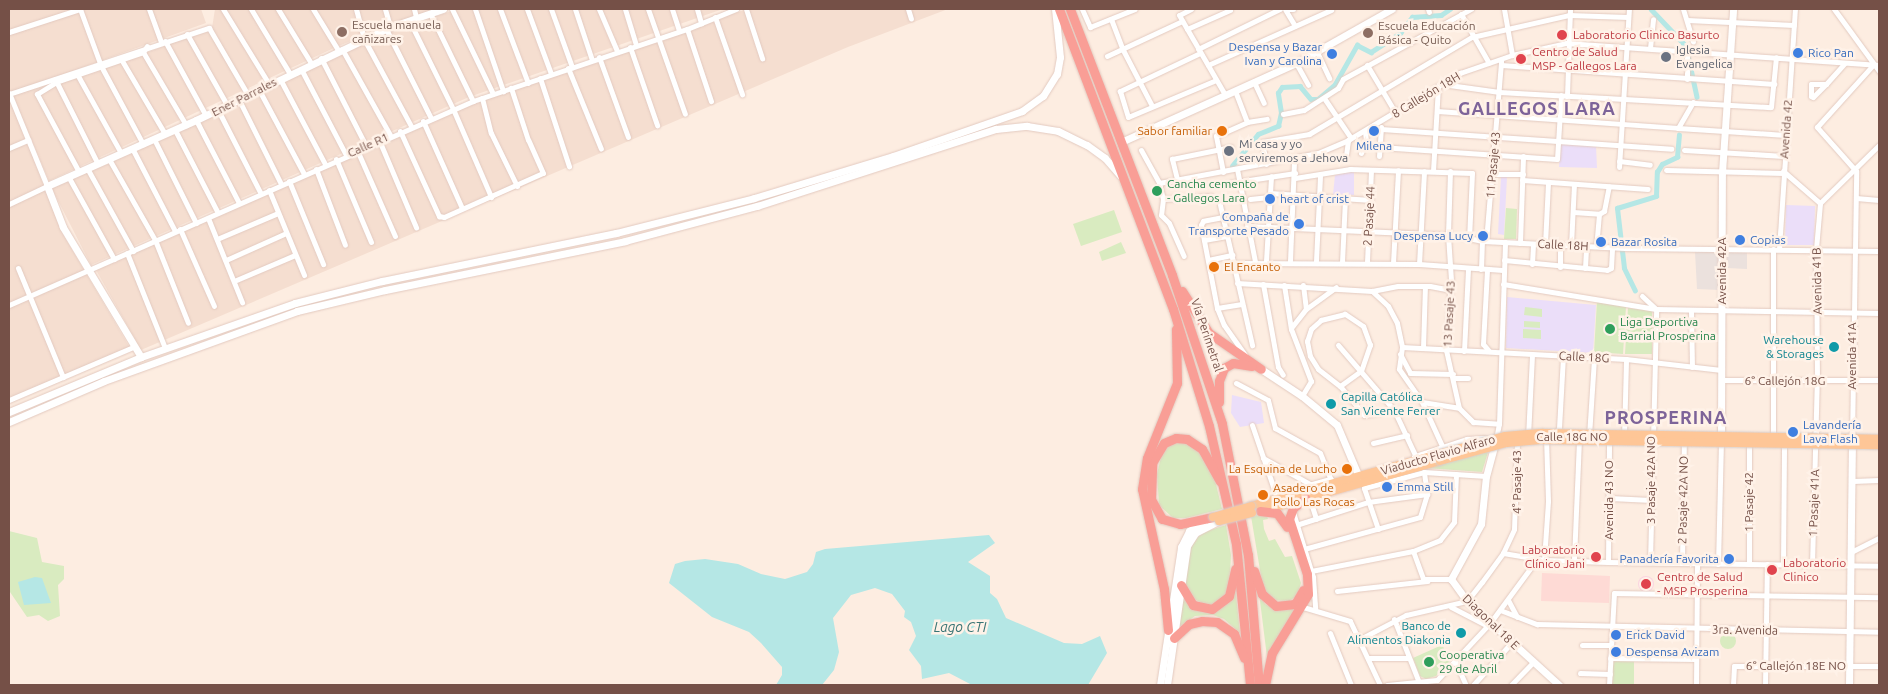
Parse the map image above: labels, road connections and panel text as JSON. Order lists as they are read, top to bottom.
{
  "streets": {
    "highway": ["Vía Perimetral"],
    "main road": ["Viaducto Flavio Alfaro"],
    "street": [
      "8 Callejón 18H",
      "Ener Parrales",
      "Avenida 42",
      "Calle R1",
      "11 Pasaje 43",
      "2 Pasaje 44",
      "Calle 18H",
      "Avenida 42A",
      "Avenida 41B",
      "13 Pasaje 43",
      "Avenida 41A",
      "Calle 18G",
      "6° Callejón 18G",
      "Calle 18G NO",
      "3 Pasaje 42A NO",
      "4° Pasaje 43",
      "Avenida 43 NO",
      "2 Pasaje 42A NO",
      "1 Pasaje 42",
      "1 Pasaje 41A",
      "Diagonal 18 E",
      "3ra. Avenida",
      "6° Callejón 18E NO"
    ]
  },
  "crossings": [
    ["8 Callejón 18H", "Avenida 42"],
    ["8 Callejón 18H", "11 Pasaje 43"],
    ["8 Callejón 18H", "Avenida 42A"],
    ["Avenida 42", "Calle 18H"],
    ["Avenida 42", "6° Callejón 18G"],
    ["Avenida 42", "Calle 18G NO"],
    ["11 Pasaje 43", "Calle 18H"],
    ["11 Pasaje 43", "Calle 18G"],
    ["2 Pasaje 44", "Calle 18H"],
    ["Calle 18H", "Avenida 42A"],
    ["Calle 18H", "Avenida 41B"],
    ["Calle 18H", "13 Pasaje 43"],
    ["Calle 18H", "Avenida 41A"],
    ["Avenida 42A", "Calle 18G"],
    ["Avenida 42A", "6° Callejón 18G"],
    ["Avenida 42A", "Calle 18G NO"],
    ["Avenida 41B", "6° Callejón 18G"],
    ["Avenida 41B", "Calle 18G NO"],
    ["Avenida 41B", "1 Pasaje 41A"],
    ["13 Pasaje 43", "Calle 18G"],
    ["Avenida 41A", "6° Callejón 18G"],
    ["Avenida 41A", "Calle 18G NO"],
    ["Avenida 41A", "3ra. Avenida"],
    ["Avenida 41A", "6° Callejón 18E NO"],
    ["Calle 18G", "3 Pasaje 42A NO"],
    ["Calle 18G", "4° Pasaje 43"],
    ["Calle 18G NO", "Viaducto Flavio Alfaro"],
    ["Calle 18G NO", "3 Pasaje 42A NO"],
    ["Calle 18G NO", "4° Pasaje 43"],
    ["Calle 18G NO", "Avenida 43 NO"],
    ["Calle 18G NO", "2 Pasaje 42A NO"],
    ["Calle 18G NO", "1 Pasaje 42"],
    ["Calle 18G NO", "1 Pasaje 41A"],
    ["4° Pasaje 43", "Diagonal 18 E"]
  ],
  "districts": ["GALLEGOS LARA", "PROSPERINA"],
  "water": ["Lago CTI"],
  "places": [
    "Escuela manuela cañizares",
    "Escuela Educación Básica - Quito",
    "Laboratorio Clinico Basurto",
    "Rico Pan",
    "Despensa y Bazar Ivan y Carolina",
    "Iglesia Evangelica",
    "Centro de Salud MSP - Gallegos Lara",
    "Sabor familiar",
    "Milena",
    "Mi casa y yo serviremos a Jehova",
    "Cancha cemento - Gallegos Lara",
    "heart of crist",
    "Compaña de Transporte Pesado",
    "Despensa Lucy",
    "Copias",
    "Bazar Rosita",
    "El Encanto",
    "Liga Deportiva Barrial Prosperina",
    "Warehouse & Storages",
    "Capilla Católica San Vicente Ferrer",
    "Lavandería Lava Flash",
    "La Esquina de Lucho",
    "Emma Still",
    "Asadero de Pollo Las Rocas",
    "Laboratorio Clínico Jani",
    "Panadería Favorita",
    "Laboratorio Clinico",
    "Centro de Salud - MSP Prosperina",
    "Banco de Alimentos Diakonia",
    "Erick David",
    "Despensa Avizam",
    "Cooperativa 29 de Abril"
  ]
}
